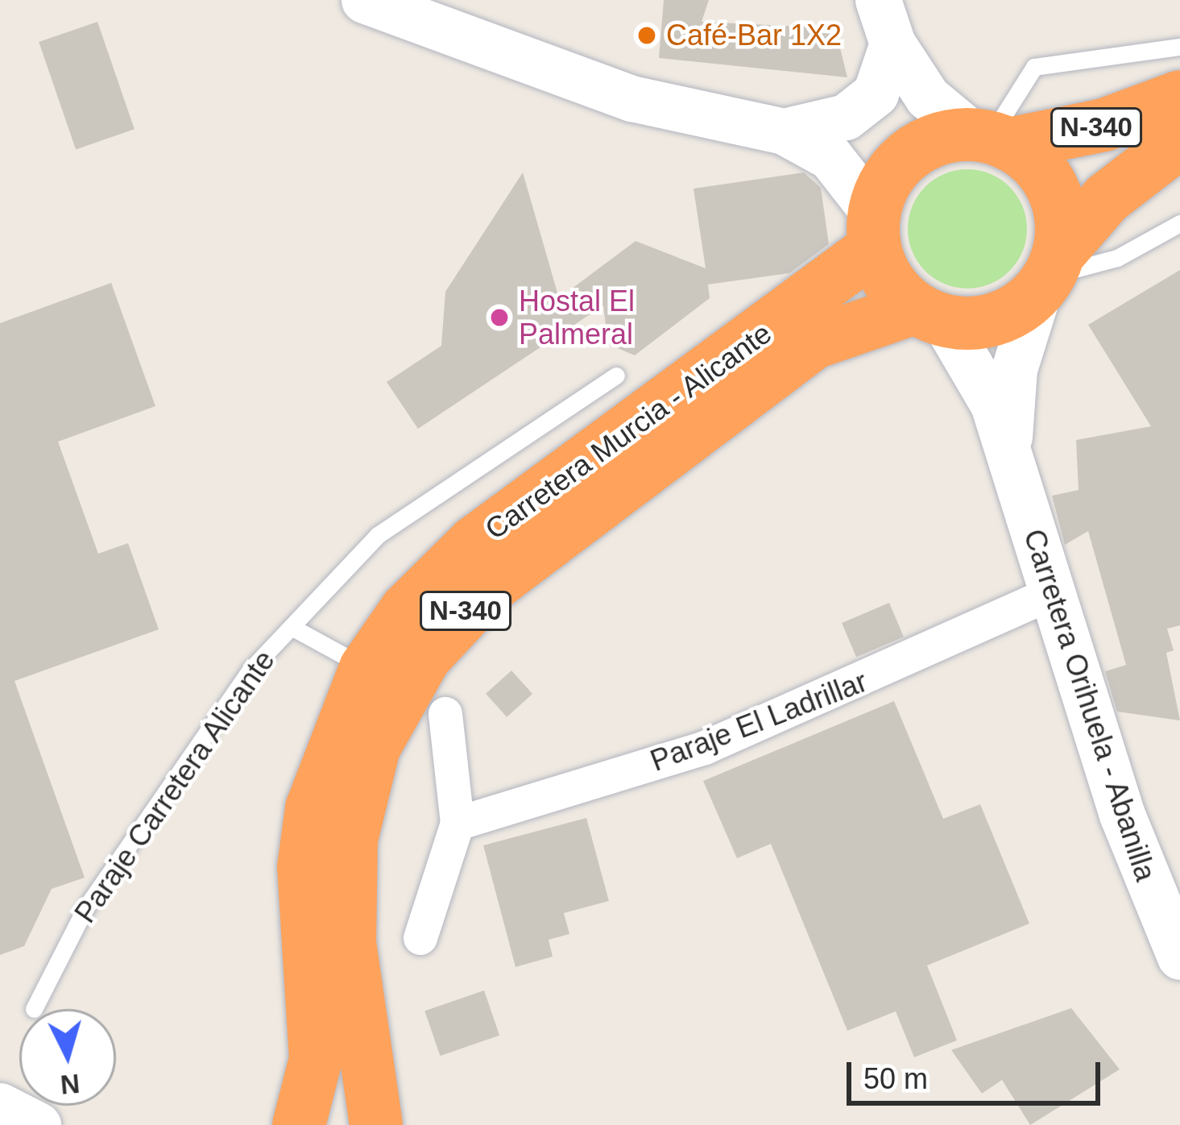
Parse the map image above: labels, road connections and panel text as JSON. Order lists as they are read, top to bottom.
{
  "streets": {
    "highway": ["N-340", "Carretera Murcia - Alicante"],
    "main road": ["Carretera Orihuela - Abanilla"],
    "street": ["Paraje El Ladrillar"],
    "lane": ["Paraje Carretera Alicante"]
  },
  "crossings": [
    ["N-340", "Carretera Murcia - Alicante"],
    ["N-340", "Carretera Orihuela - Abanilla"],
    ["Carretera Murcia - Alicante", "Carretera Orihuela - Abanilla"],
    ["Carretera Orihuela - Abanilla", "Paraje El Ladrillar"]
  ],
  "places": ["Café-Bar 1X2", "Hostal El Palmeral"],
  "scale_bar": "50 m",
  "north": "bottom"
}
